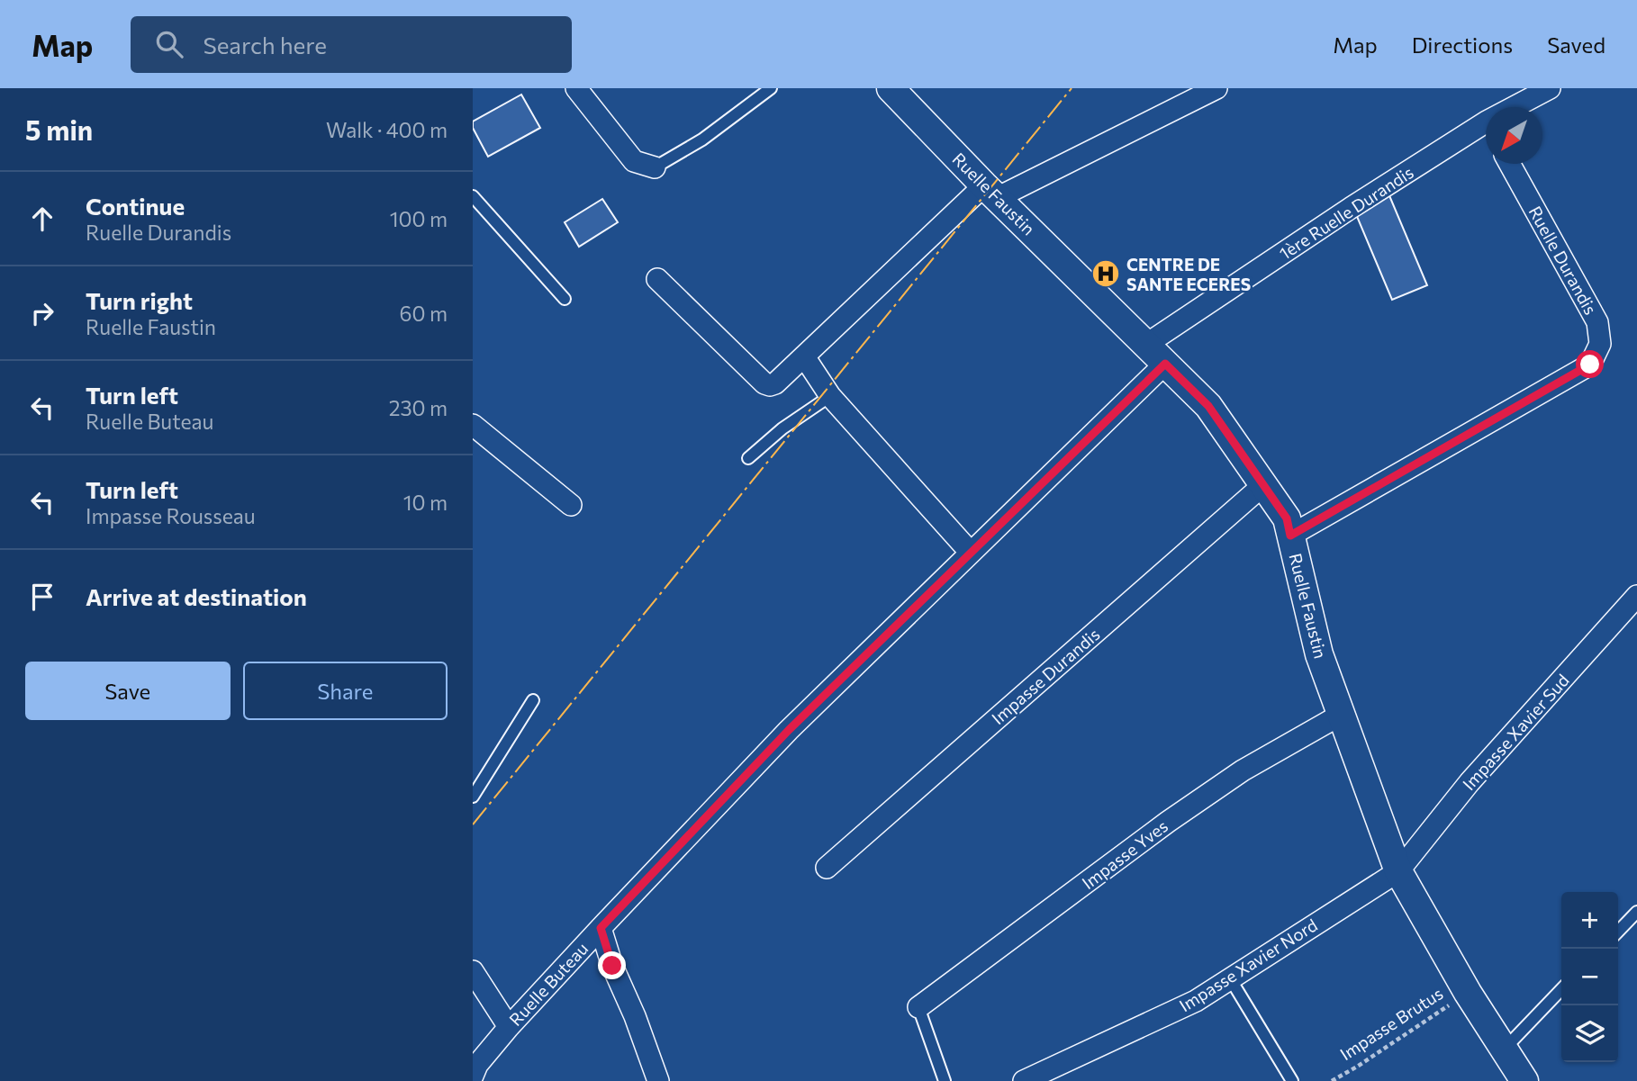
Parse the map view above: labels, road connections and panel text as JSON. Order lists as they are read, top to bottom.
{
  "streets": {
    "street": [
      "Ruelle Faustin",
      "1ère Ruelle Durandis",
      "Ruelle Durandis",
      "Impasse Durandis",
      "Impasse Xavier Sud",
      "Impasse Yves",
      "Impasse Xavier Nord",
      "Ruelle Buteau"
    ],
    "path": ["Impasse Brutus"]
  },
  "crossings": [
    ["Ruelle Faustin", "1ère Ruelle Durandis"],
    ["Ruelle Faustin", "Ruelle Durandis"],
    ["Ruelle Faustin", "Impasse Durandis"],
    ["Ruelle Faustin", "Impasse Xavier Sud"],
    ["Ruelle Faustin", "Impasse Yves"],
    ["Ruelle Faustin", "Impasse Xavier Nord"],
    ["Ruelle Faustin", "Ruelle Buteau"],
    ["Ruelle Faustin", "Impasse Brutus"],
    ["Impasse Xavier Sud", "Impasse Xavier Nord"]
  ],
  "places": {
    "hospital": ["CENTRE DE SANTE ECERES"]
  },
  "north": "bottom left",
  "page": {
    "header": "Map",
    "search": "Search here",
    "nav": ["Map", "Directions", "Saved"],
    "heading": ["5 min", "Walk · 400 m"],
    "list": [
      ["Continue", "Ruelle Durandis", "100 m"],
      ["Turn right", "Ruelle Faustin", "60 m"],
      ["Turn left", "Ruelle Buteau", "230 m"],
      ["Turn left", "Impasse Rousseau", "10 m"],
      "Arrive at destination"
    ],
    "buttons": ["Save", "Share"],
    "map_buttons": ["+", "−"]
  }
}
